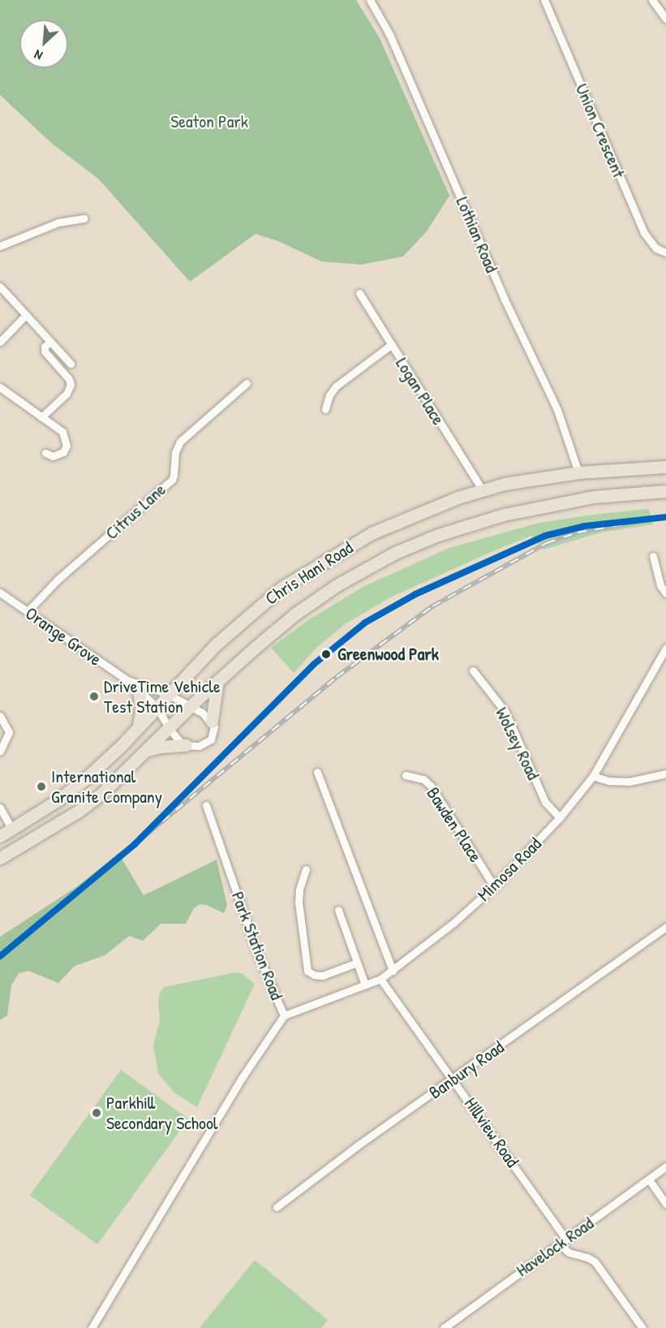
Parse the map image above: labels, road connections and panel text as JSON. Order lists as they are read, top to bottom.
{
  "streets": {
    "main road": ["Chris Hani Road"],
    "street": [
      "Union Crescent",
      "Lothian Road",
      "Logan Place",
      "Citrus Lane",
      "Orange Grove",
      "Wolsey Road",
      "Bawden Place",
      "Mimosa Road",
      "Park Station Road",
      "Banbury Road",
      "Hillview Road",
      "Havelock Road"
    ]
  },
  "crossings": [
    ["Lothian Road", "Chris Hani Road"],
    ["Logan Place", "Chris Hani Road"],
    ["Citrus Lane", "Orange Grove"],
    ["Chris Hani Road", "Orange Grove"],
    ["Wolsey Road", "Mimosa Road"],
    ["Bawden Place", "Mimosa Road"],
    ["Mimosa Road", "Park Station Road"],
    ["Mimosa Road", "Hillview Road"],
    ["Banbury Road", "Hillview Road"],
    ["Hillview Road", "Havelock Road"]
  ],
  "parks": ["Seaton Park"],
  "places": [
    "Greenwood Park",
    "DriveTime Vehicle Test Station",
    "International Granite Company",
    "Parkhill Secondary School"
  ],
  "north": "bottom left"
}
